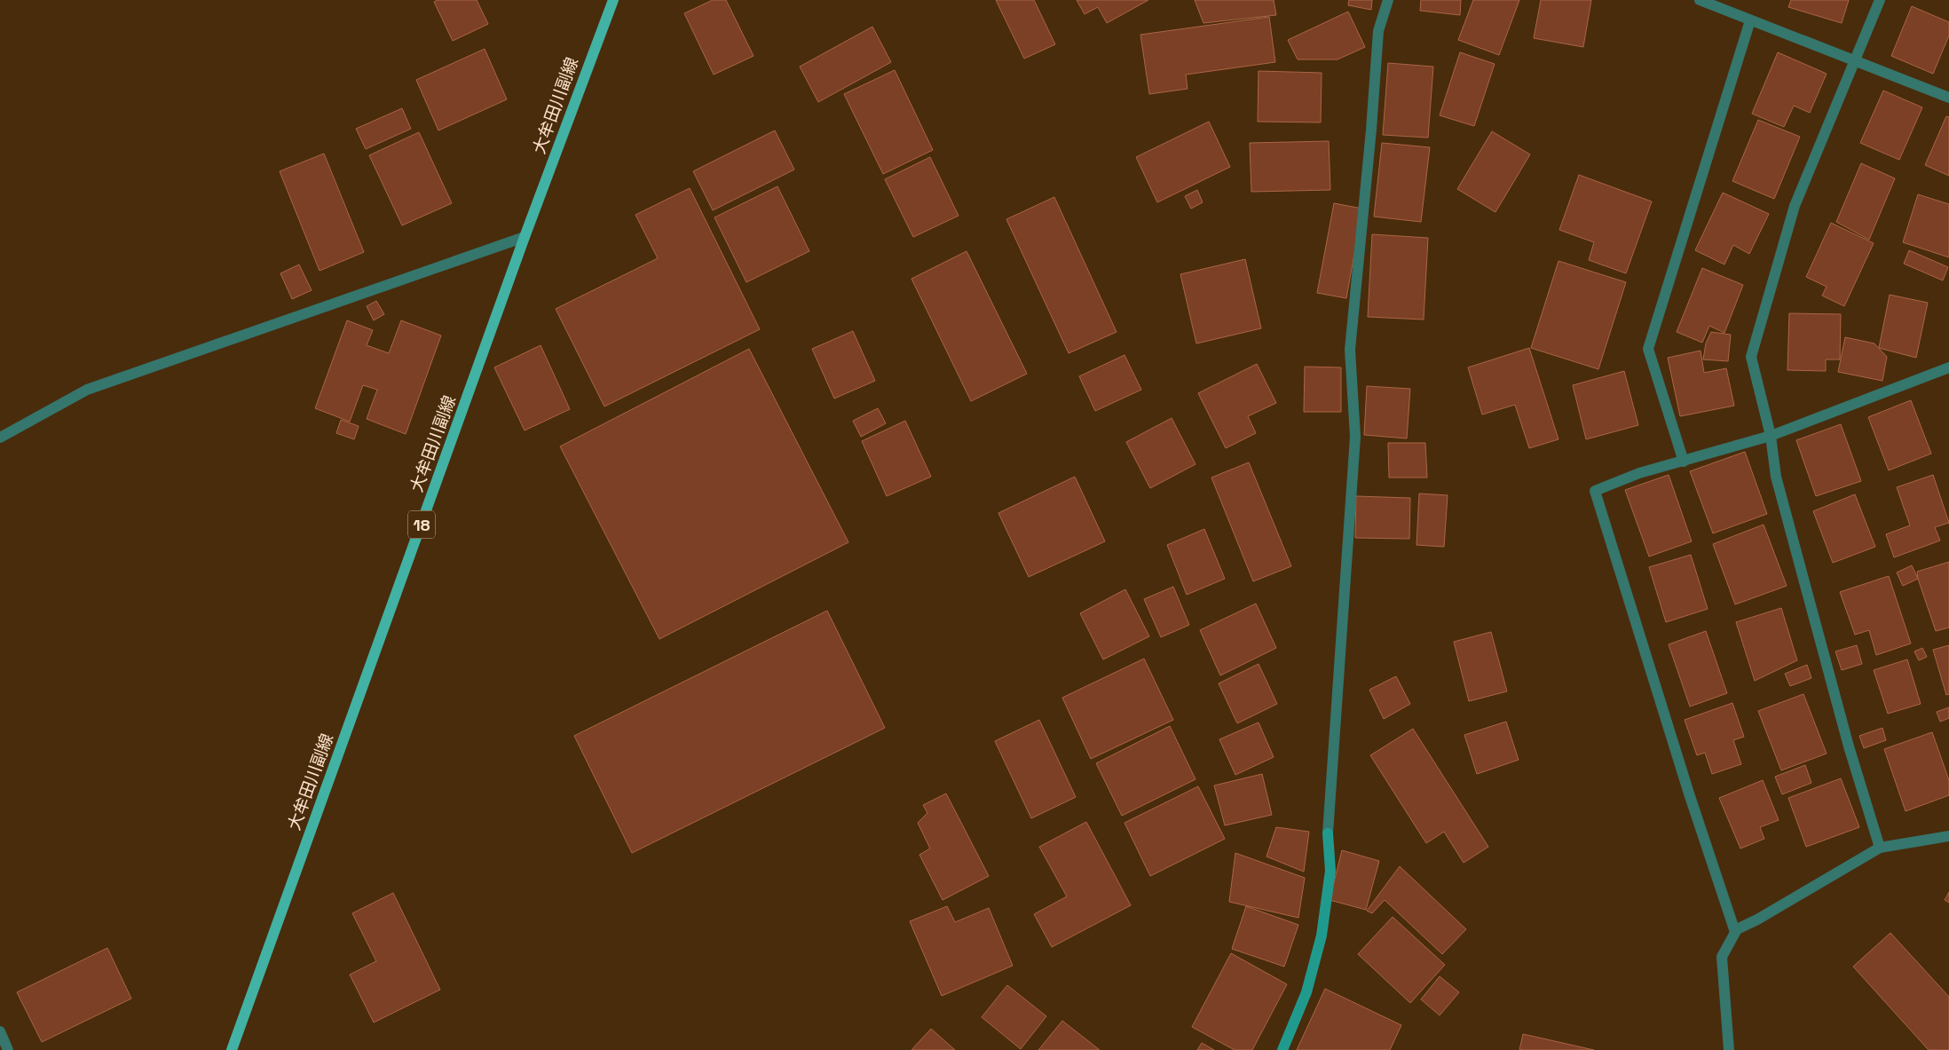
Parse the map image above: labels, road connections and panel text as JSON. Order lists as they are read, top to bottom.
{
  "streets": {
    "main road": ["大牟田川副線", "18"]
  }
}
